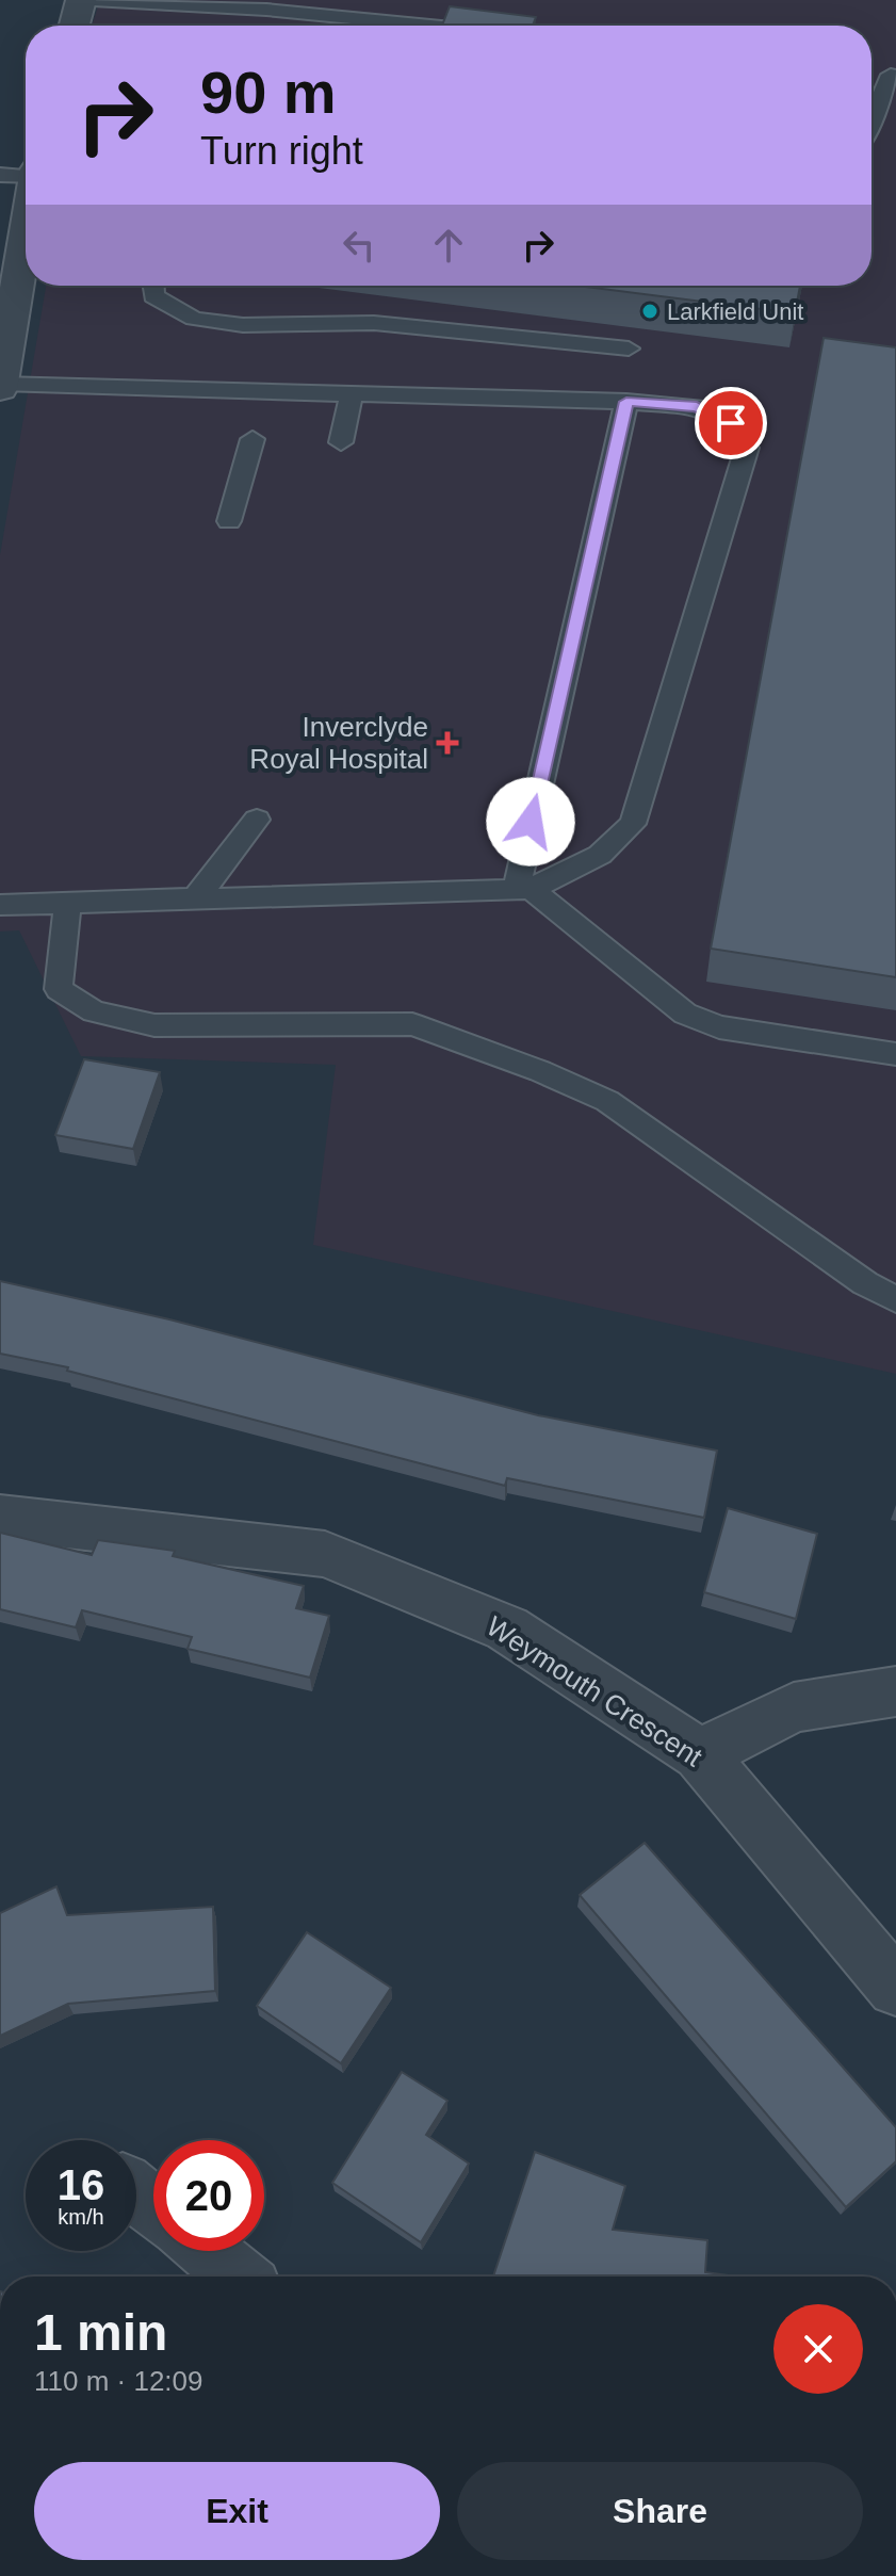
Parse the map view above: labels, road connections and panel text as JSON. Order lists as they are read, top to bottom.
{
  "streets": {
    "street": ["Weymouth Crescent"]
  },
  "places": {
    "other": ["Larkfield Unit"],
    "health": ["Inverclyde Royal Hospital"]
  },
  "page": {
    "turn": ["90 m", "Turn right"],
    "speed": "16 km/h",
    "limit": "20",
    "heading": ["1 min", "110 m · 12:09"],
    "buttons": ["Exit", "Share"]
  }
}
